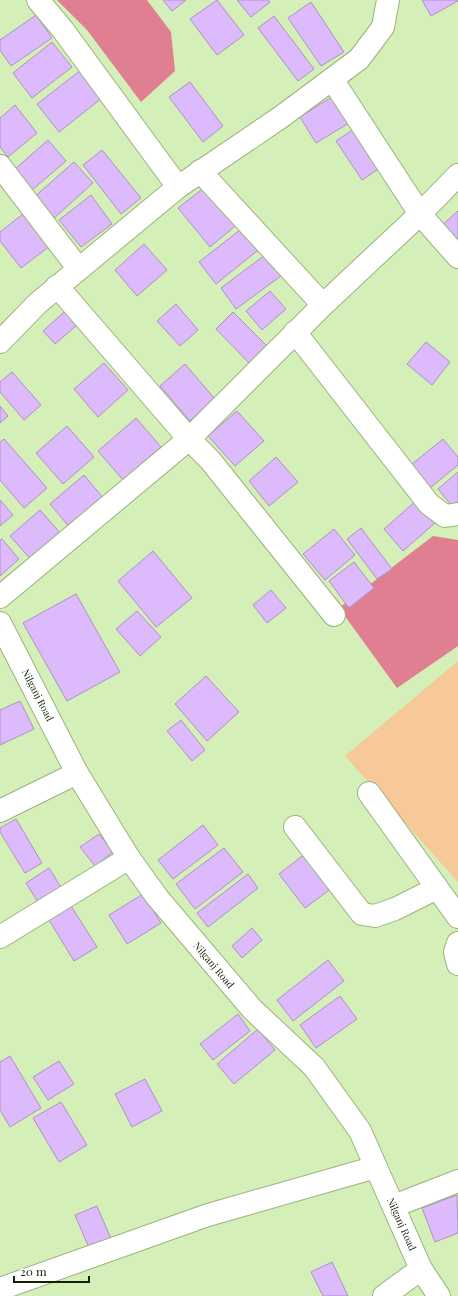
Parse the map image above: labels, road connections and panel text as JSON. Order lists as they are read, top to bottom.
{
  "streets": {
    "street": ["Nilganj Road"]
  },
  "scale_bar": "20 m"
}
